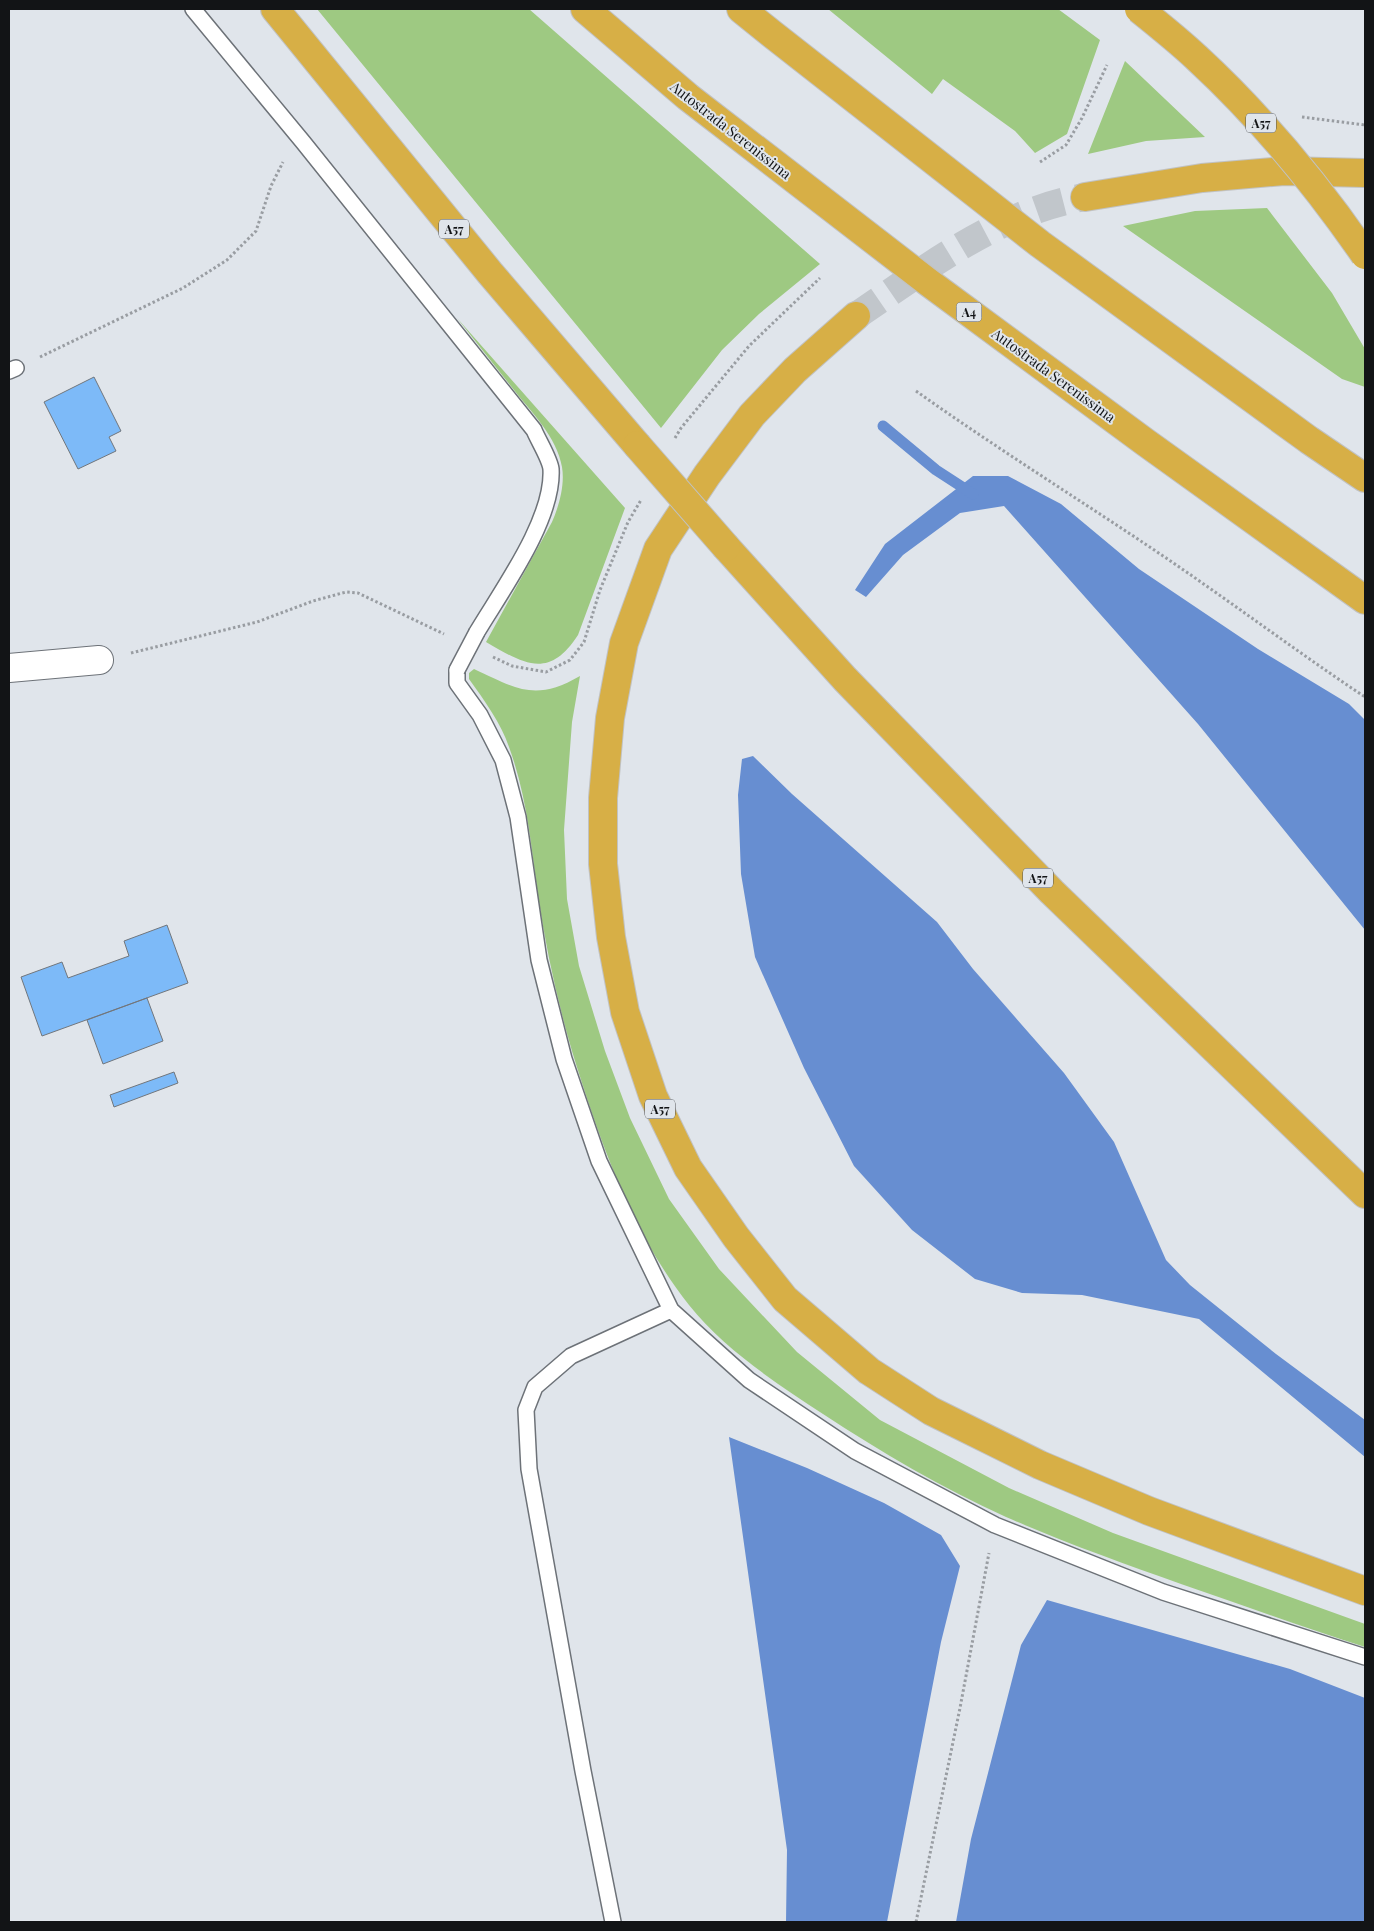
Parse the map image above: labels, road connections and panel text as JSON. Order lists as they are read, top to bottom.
{
  "streets": {
    "highway": ["A57", "Autostrada Serenissima", "A4"]
  }
}
